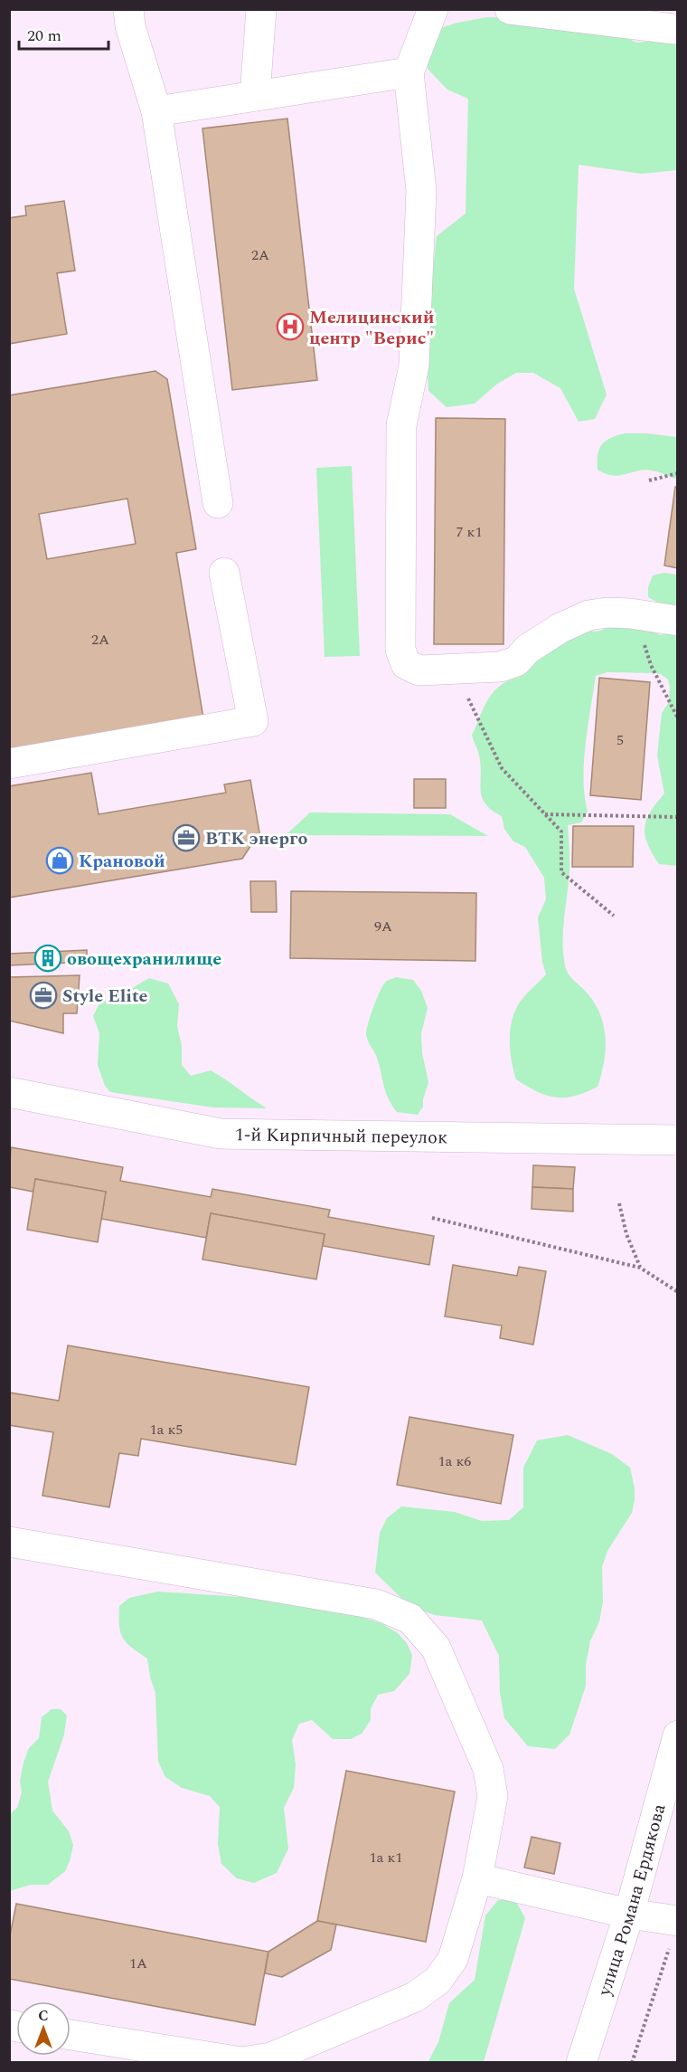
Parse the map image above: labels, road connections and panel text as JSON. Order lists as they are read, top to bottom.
{
  "streets": {
    "street": ["1-й Кирпичный переулок", "улица Романа Ердякова"]
  },
  "places": {
    "hospital": ["Мелицинский центр \"Верис\""],
    "office": ["ВТК энерго", "Style Elite"],
    "shop": ["Крановой"],
    "building": ["овощехранилище"]
  },
  "house_numbers": [
    "2А",
    "7 к1",
    "2А",
    "5",
    "9А",
    "1а к5",
    "1а к6",
    "1а к1",
    "1А"
  ],
  "scale_bar": "20 m",
  "north": "top"
}
